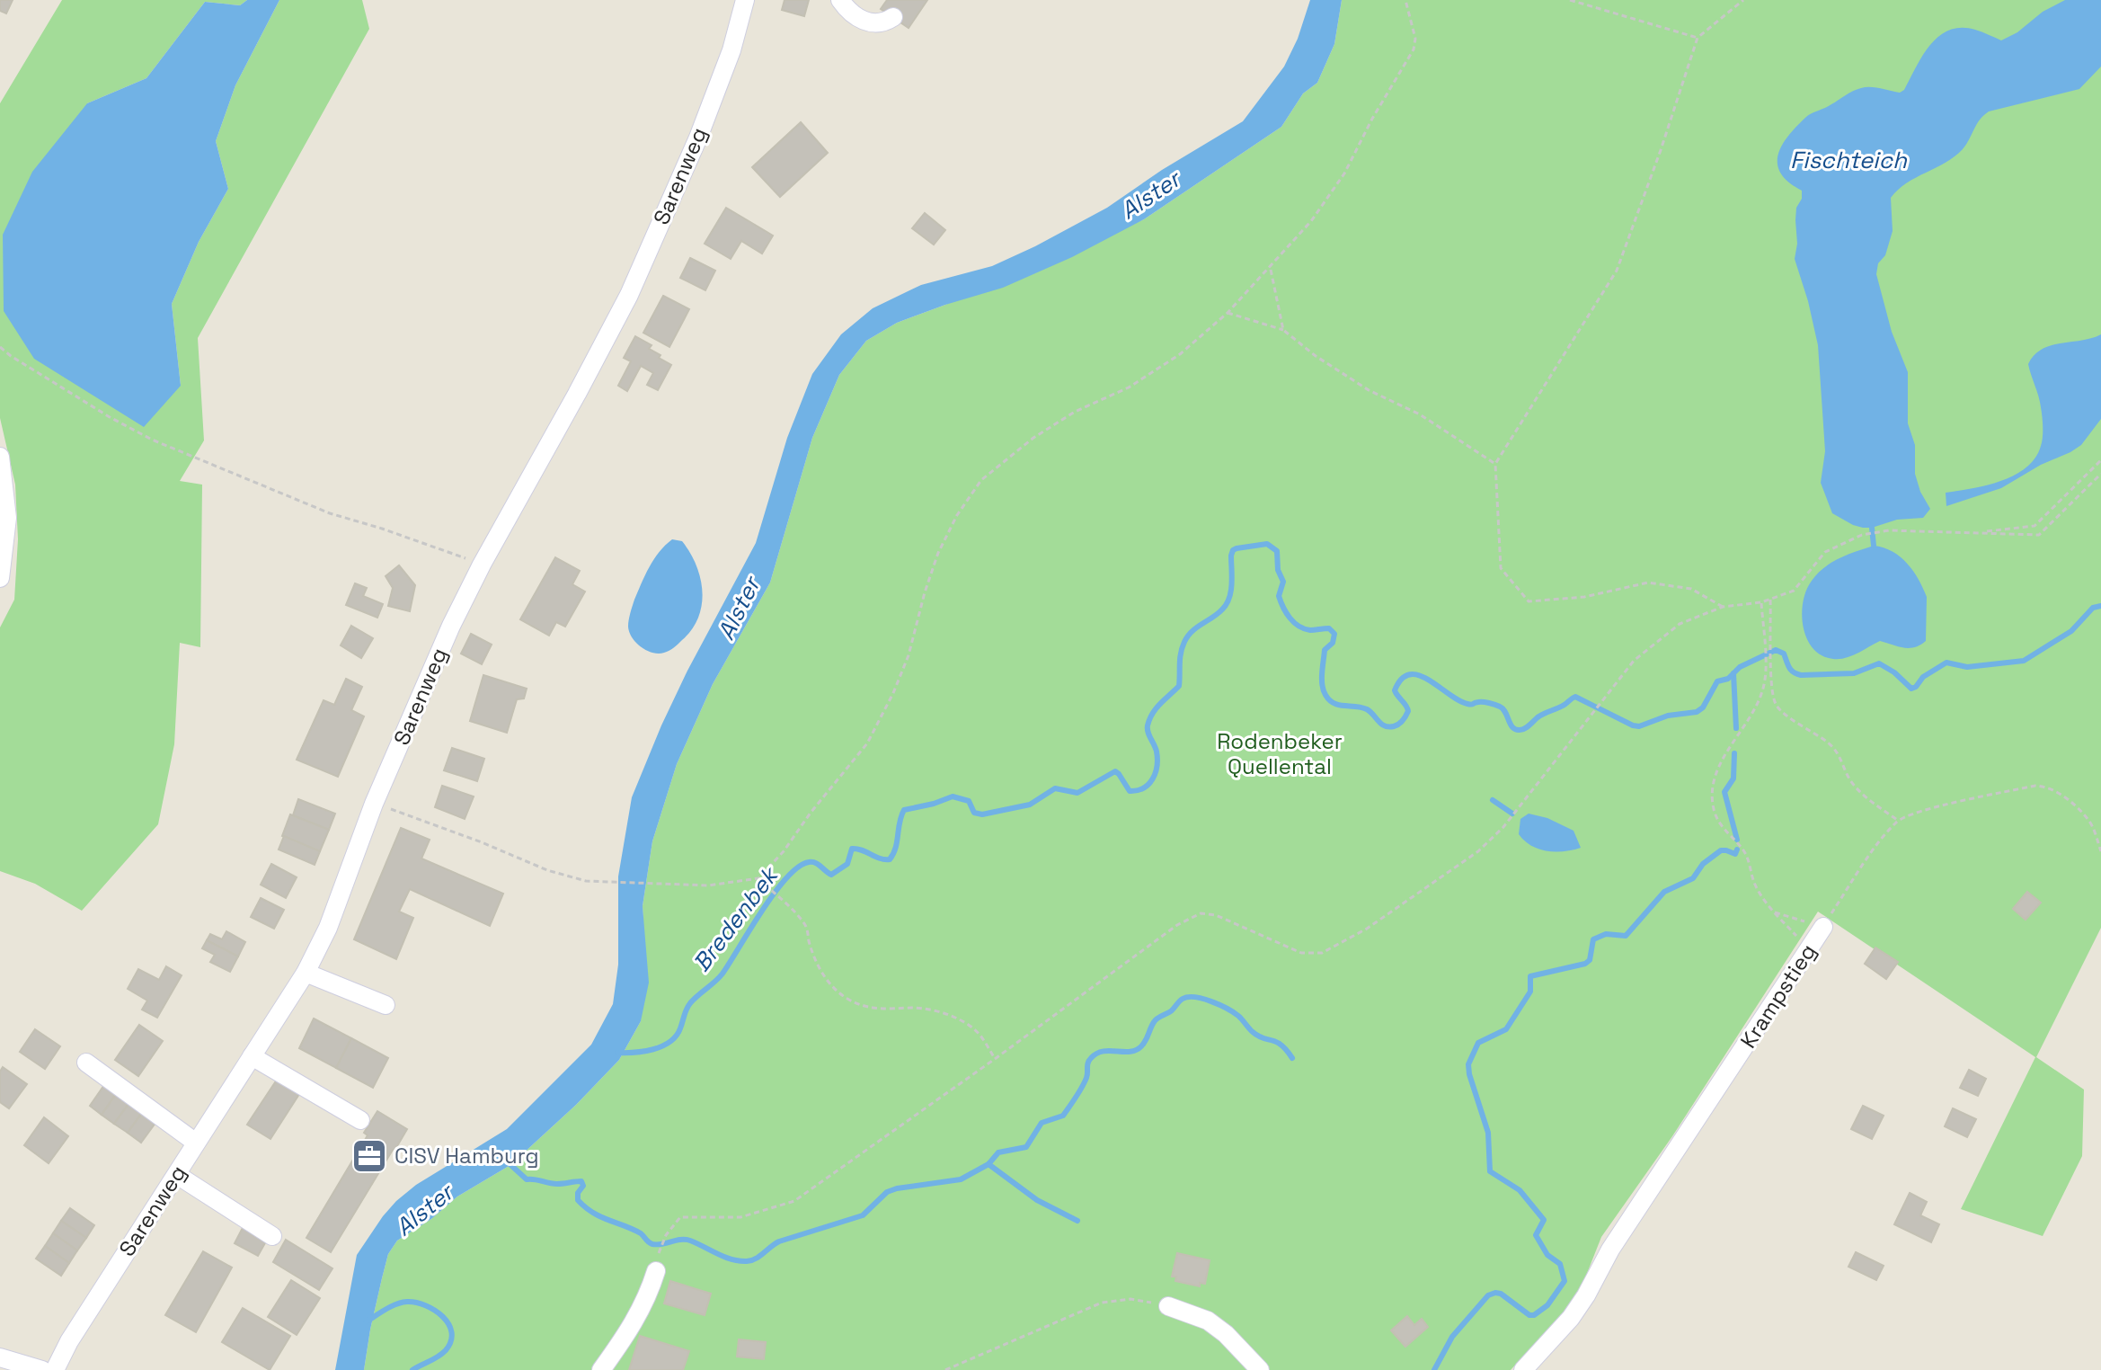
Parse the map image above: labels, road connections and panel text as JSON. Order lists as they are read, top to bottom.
{
  "streets": {
    "street": ["Sarenweg", "Krampstieg"]
  },
  "water": ["Fischteich", "Alster", "Bredenbek"],
  "parks": ["Rodenbeker Quellental"],
  "places": {
    "office": ["CISV Hamburg"]
  }
}
